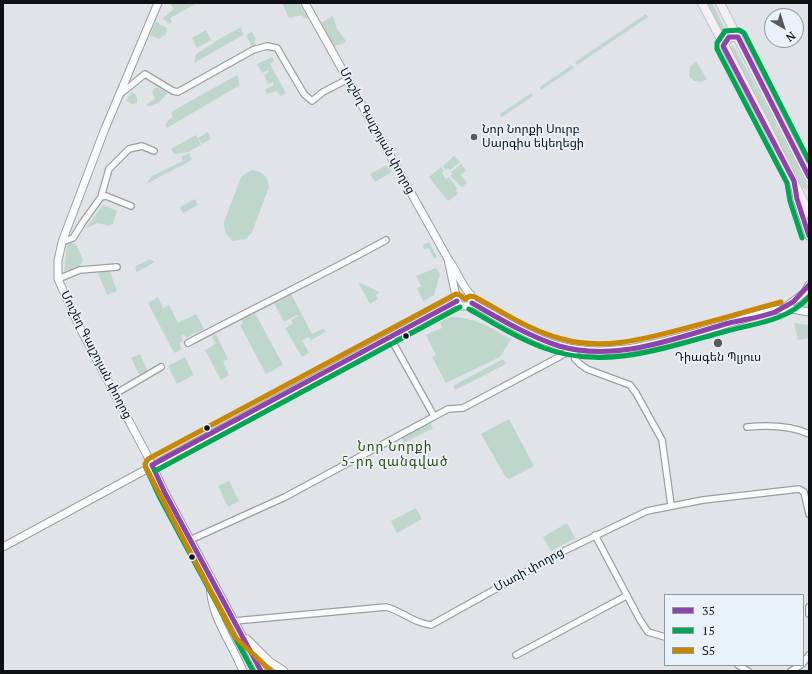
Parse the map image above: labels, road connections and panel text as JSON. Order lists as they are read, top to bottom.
{
  "streets": {
    "main road": ["Մուշեղ Գալշոյան փողոց"],
    "street": ["Մառի փողոց"]
  },
  "crossings": [
    ["Մուշեղ Գալշոյան փողոց", "Մառի փողոց"]
  ],
  "districts": ["Նոր Նորքի 5-րդ զանգված"],
  "places": ["Նոր Նորքի Սուրբ Սարգիս եկեղեցի", "Դիագեն Պլյուս"],
  "lines": ["transit line 15", "transit line 35", "transit line Տ5"],
  "legend": ["35", "15", "Տ5"],
  "north": "bottom right"
}
